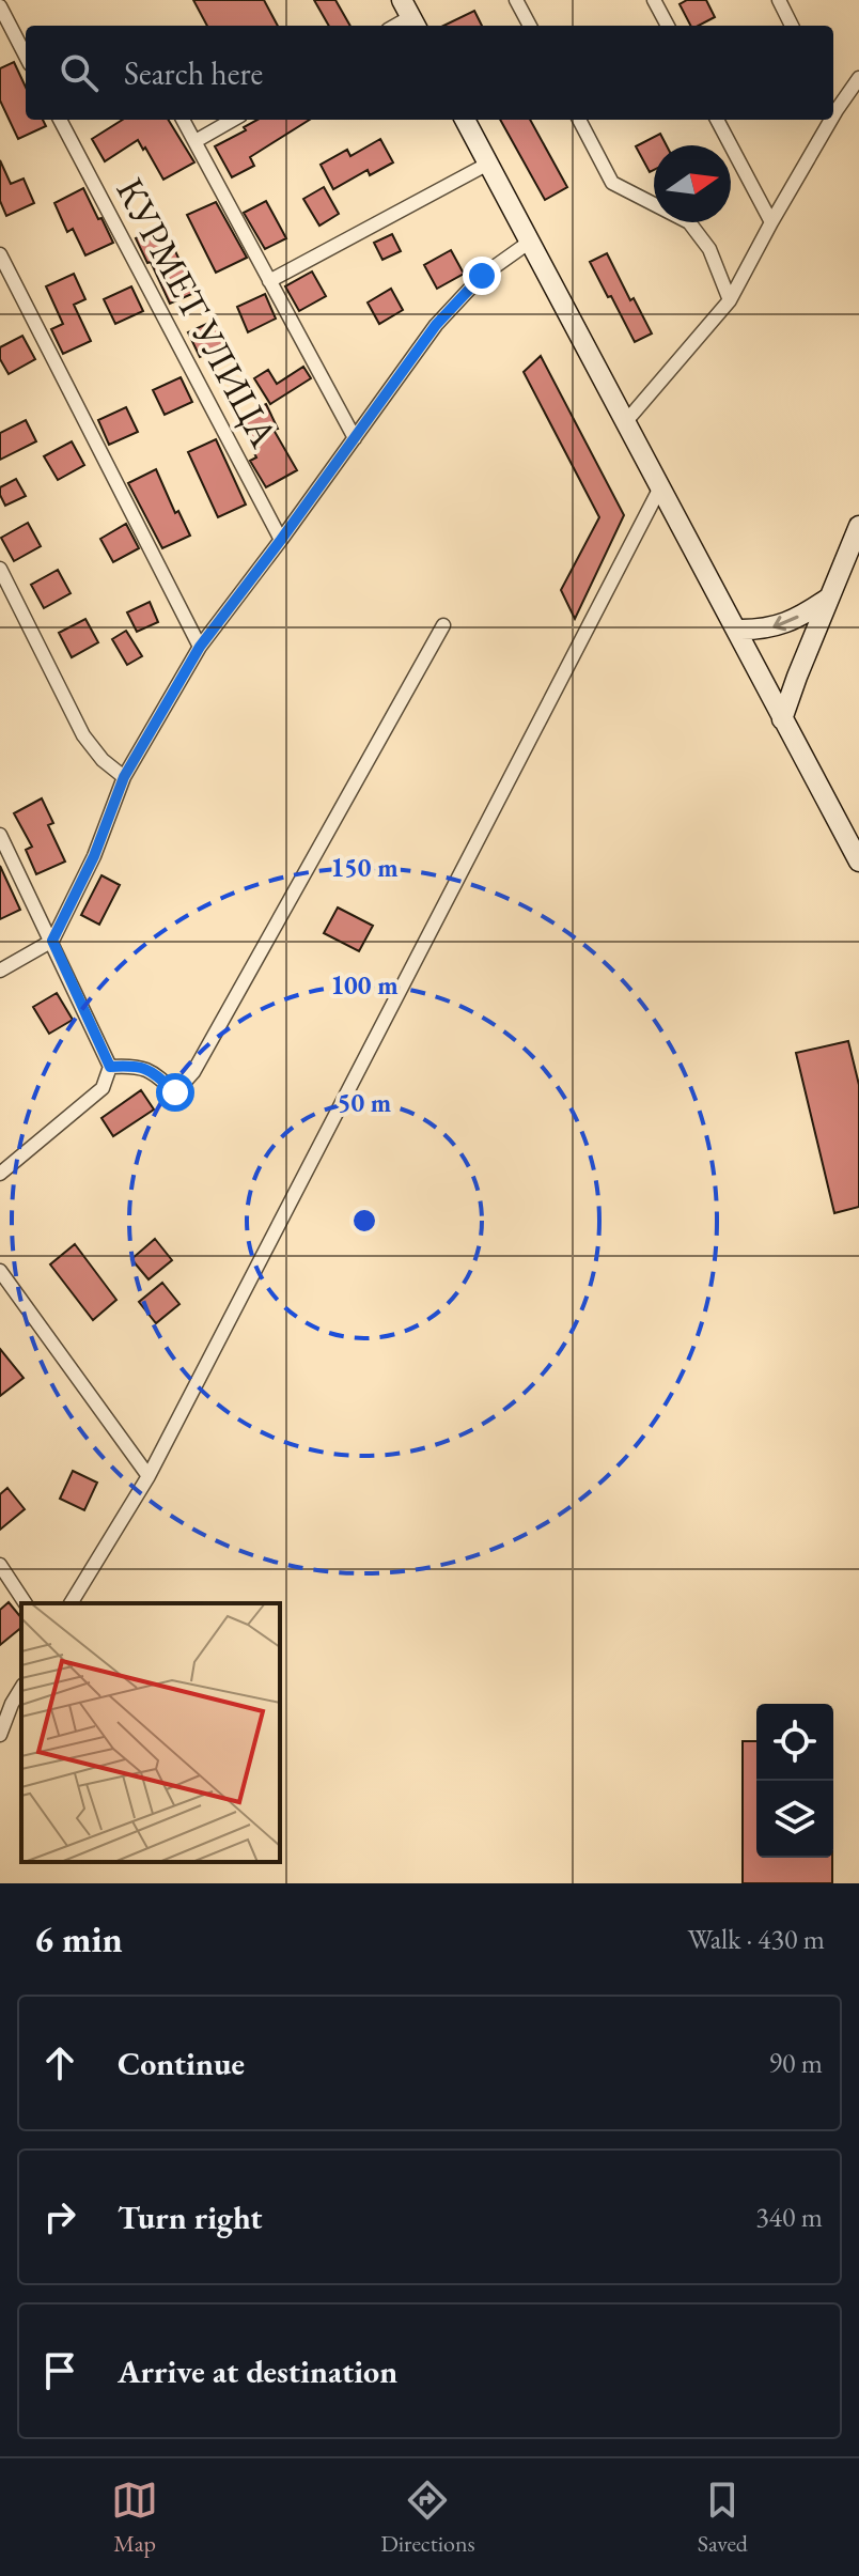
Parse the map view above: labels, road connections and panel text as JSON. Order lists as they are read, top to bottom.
{
  "streets": {
    "street": ["КУРМЕТ УЛИЦА"]
  },
  "north": "right",
  "page": {
    "search": "Search here",
    "heading": ["6 min", "Walk · 430 m"],
    "list": [
      ["Continue", "90 m"],
      ["Turn right", "340 m"],
      "Arrive at destination"
    ],
    "nav": ["Map", "Directions", "Saved"]
  },
  "rings": ["150 m", "100 m", "50 m"]
}
